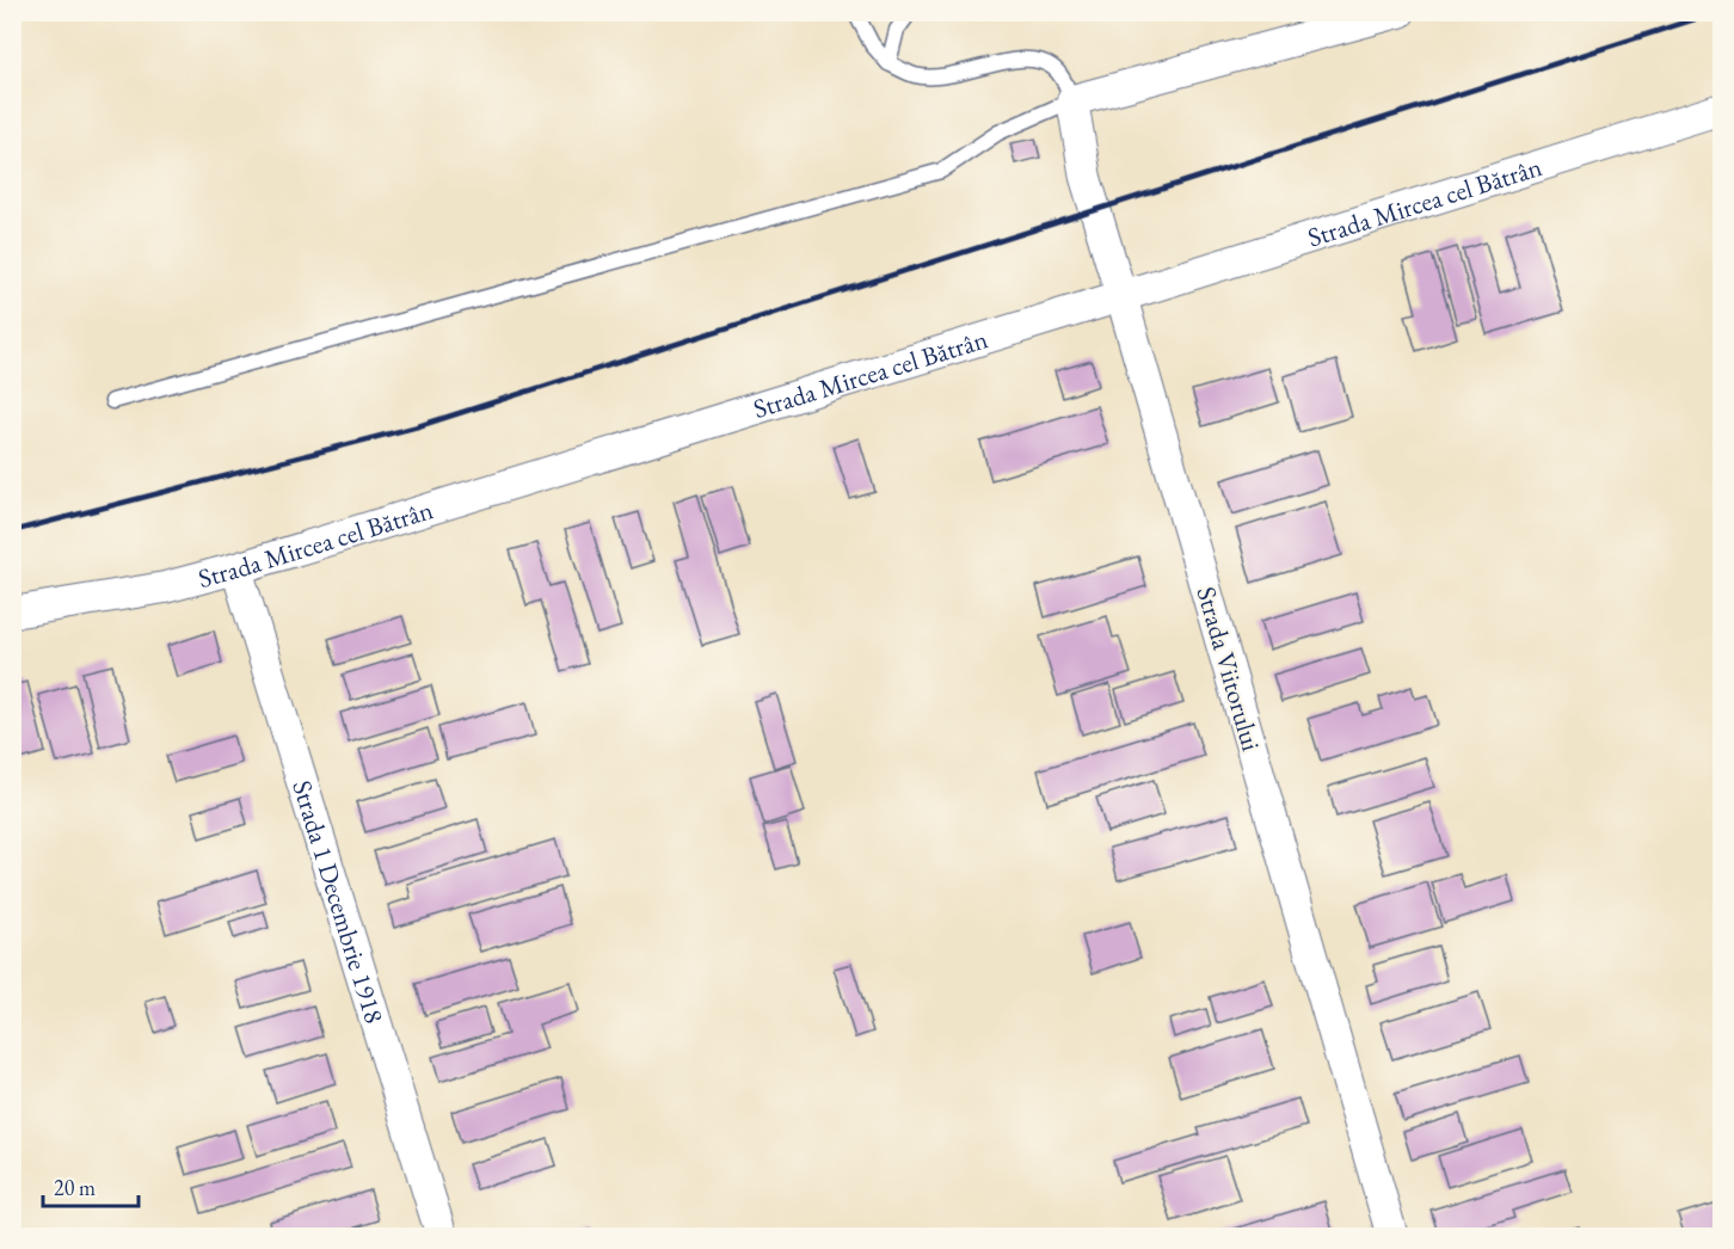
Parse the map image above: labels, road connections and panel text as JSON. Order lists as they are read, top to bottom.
{
  "streets": {
    "street": ["Strada Mircea cel Bătrân", "Strada Viitorului", "Strada 1 Decembrie 1918"]
  },
  "crossings": [
    ["Strada Mircea cel Bătrân", "Strada Viitorului"],
    ["Strada Mircea cel Bătrân", "Strada 1 Decembrie 1918"]
  ],
  "scale_bar": "20 m"
}
